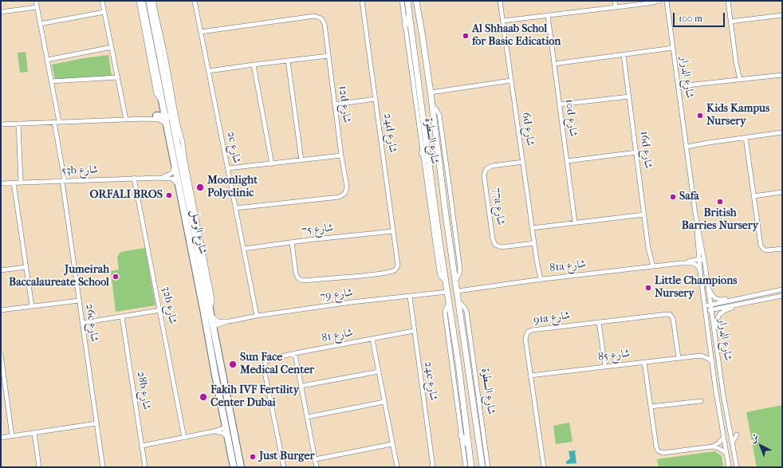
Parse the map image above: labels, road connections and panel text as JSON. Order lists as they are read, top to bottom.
{
  "streets": {
    "main road": ["شارع السطوة", "شارع الوصل"],
    "street": [
      "شارع الدرار",
      "12d شارع",
      "10d شارع",
      "6d شارع",
      "24d شارع",
      "2c شارع",
      "16d شارع",
      "53b شارع",
      "77a شارع",
      "شارع 75",
      "81a شارع",
      "شارع 79",
      "32b شارع",
      "91a شارع",
      "26c شارع",
      "شارع 81",
      "شارع 85",
      "24e شارع",
      "28b شارع"
    ]
  },
  "crossings": [
    ["شارع الدرار", "81a شارع"],
    ["شارع الدرار", "شارع 85"],
    ["12d شارع", "2c شارع"],
    ["6d شارع", "77a شارع"],
    ["6d شارع", "81a شارع"],
    ["24d شارع", "شارع 75"],
    ["شارع السطوة", "81a شارع"],
    ["شارع السطوة", "شارع 79"],
    ["2c شارع", "شارع 75"],
    ["2c شارع", "شارع 79"],
    ["16d شارع", "81a شارع"],
    ["53b شارع", "شارع الوصل"],
    ["53b شارع", "32b شارع"],
    ["53b شارع", "26c شارع"],
    ["شارع الوصل", "شارع 79"],
    ["شارع 79", "24e شارع"],
    ["91a شارع", "شارع 85"],
    ["شارع 81", "24e شارع"]
  ],
  "places": [
    "Al Shhaab Schol for Basic Edication",
    "Kids Kampus Nursery",
    "Moonlight Polyclinic",
    "ORFALI BROS",
    "Safa",
    "British Barries Nursery",
    "Jumeirah Baccalaureate School",
    "Little Champions Nursery",
    "Sun Face Medical Center",
    "Fakih IVF Fertility Center Dubai",
    "Just Burger"
  ],
  "scale_bar": "100 m",
  "north": "top left"
}
